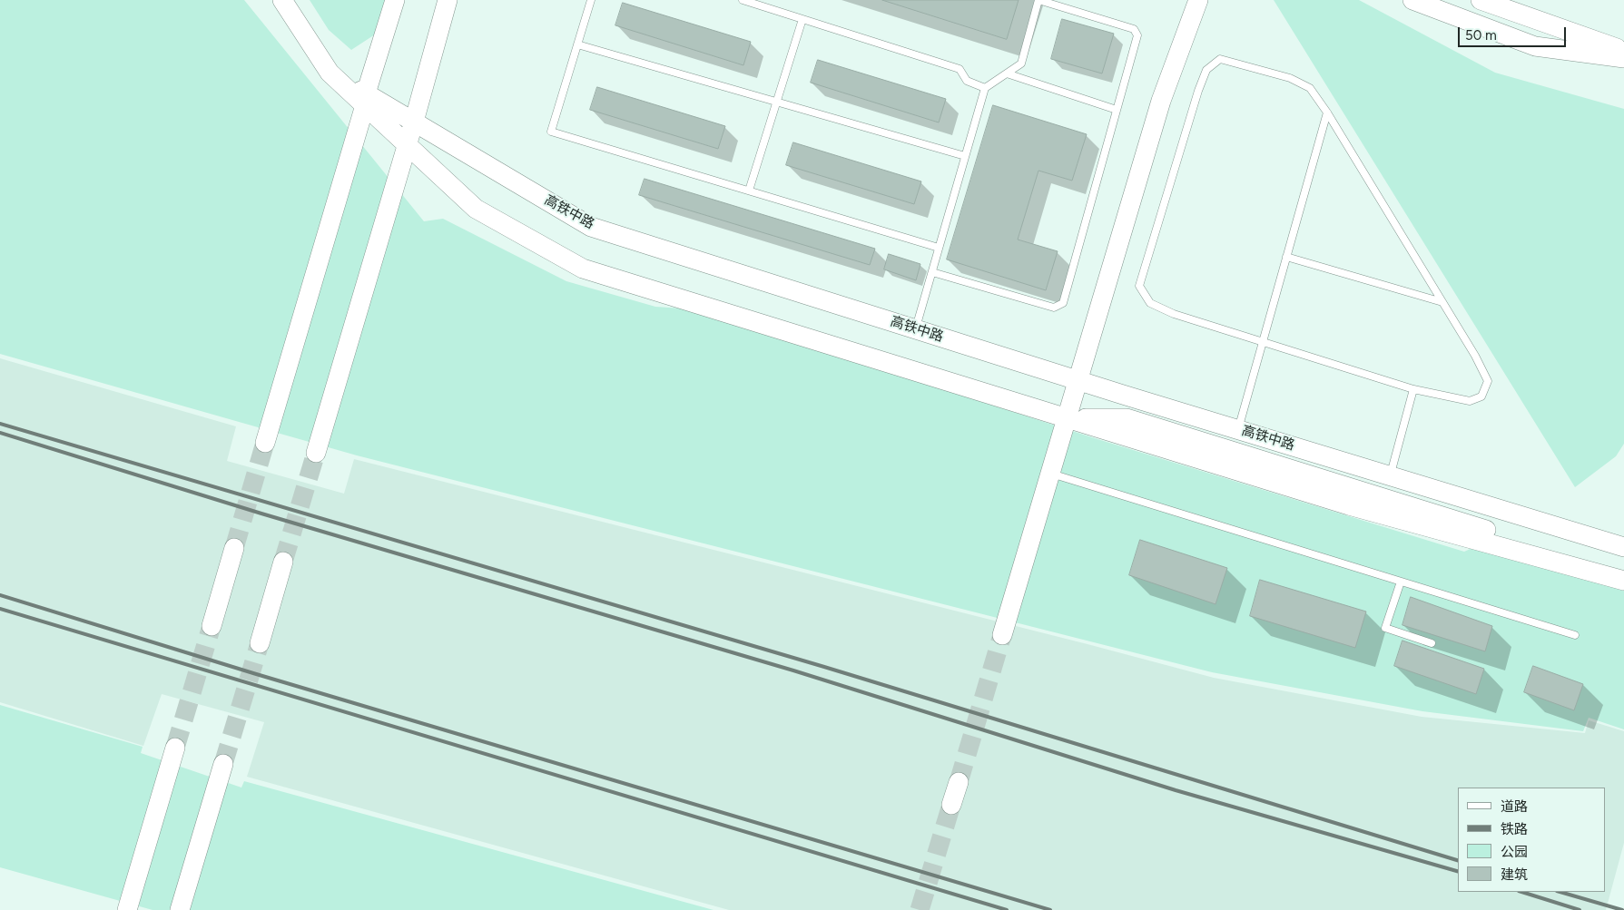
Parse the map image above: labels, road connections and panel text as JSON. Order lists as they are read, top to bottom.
{
  "streets": {
    "street": ["高铁中路"]
  },
  "legend": [
    "道路",
    "铁路",
    "公园",
    "建筑"
  ],
  "scale_bar": "50 m"
}
